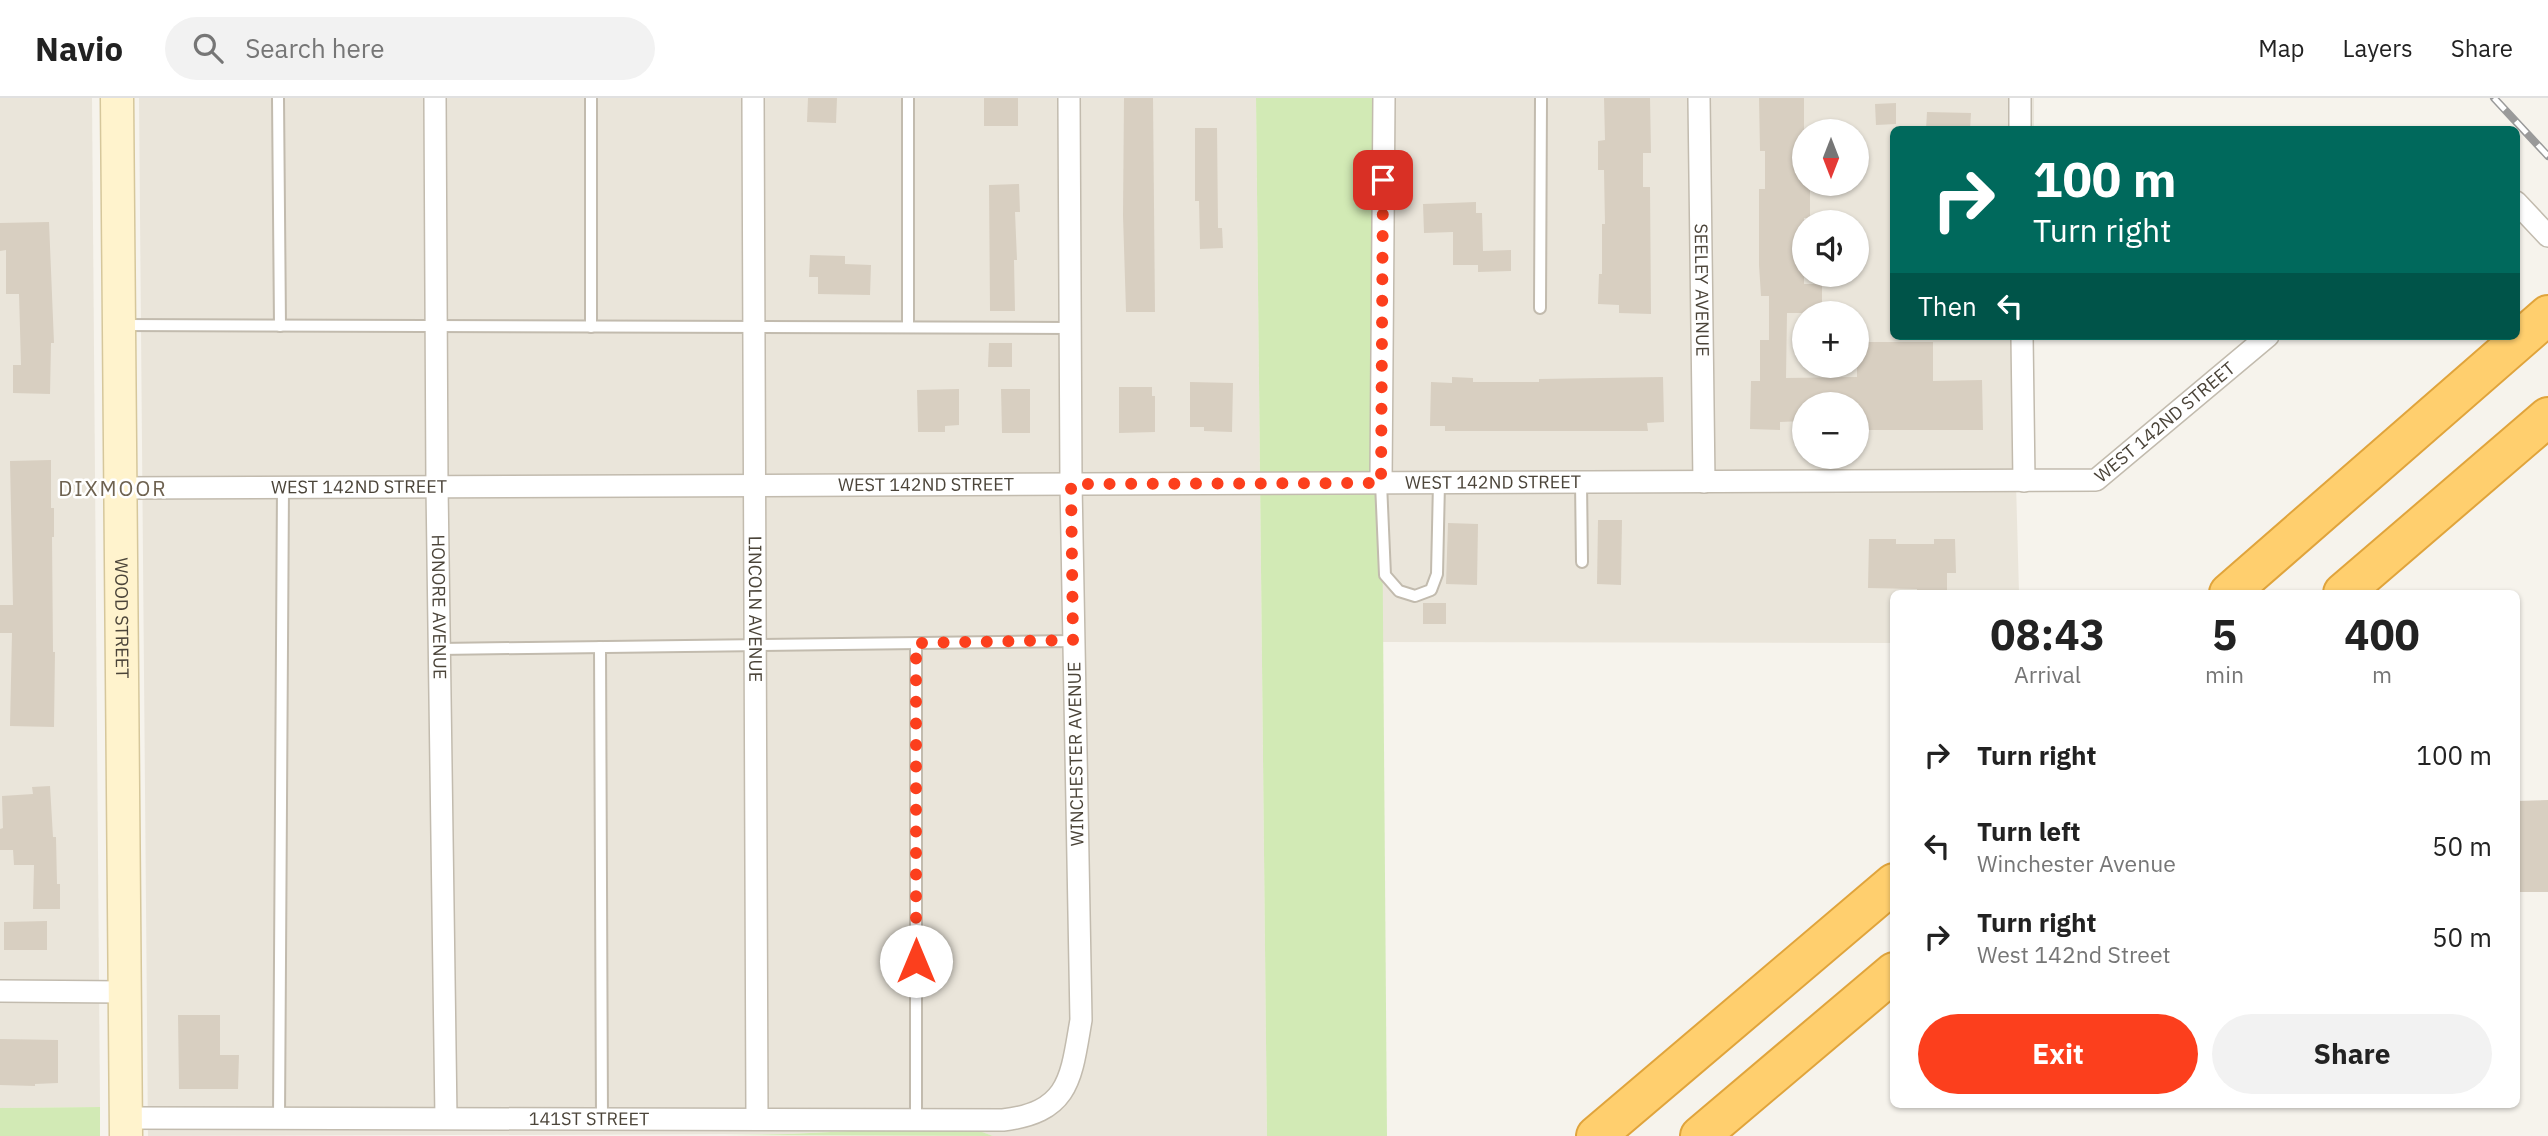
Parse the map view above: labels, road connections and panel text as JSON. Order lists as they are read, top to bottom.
{
  "streets": {
    "main road": ["WOOD STREET"],
    "street": [
      "SEELEY AVENUE",
      "WEST 142ND STREET",
      "HONORE AVENUE",
      "LINCOLN AVENUE",
      "WINCHESTER AVENUE",
      "141ST STREET"
    ]
  },
  "crossings": [
    ["SEELEY AVENUE", "WEST 142ND STREET"],
    ["WEST 142ND STREET", "HONORE AVENUE"],
    ["WEST 142ND STREET", "LINCOLN AVENUE"],
    ["WEST 142ND STREET", "WOOD STREET"],
    ["WEST 142ND STREET", "WINCHESTER AVENUE"],
    ["HONORE AVENUE", "141ST STREET"],
    ["LINCOLN AVENUE", "141ST STREET"],
    ["WOOD STREET", "141ST STREET"],
    ["WINCHESTER AVENUE", "141ST STREET"]
  ],
  "districts": ["DIXMOOR"],
  "north": "bottom",
  "page": {
    "header": "Navio",
    "search": "Search here",
    "nav": ["Map", "Layers", "Share"],
    "map_buttons": ["+", "−"],
    "turn": ["100 m", "Turn right"],
    "then": "Then",
    "eta": [
      "08:43",
      "Arrival",
      "5",
      "min",
      "400",
      "m"
    ],
    "list": [
      {
        "name": "Turn right",
        "value": "100 m"
      },
      {
        "name": "Turn left",
        "note": "Winchester Avenue",
        "value": "50 m"
      },
      {
        "name": "Turn right",
        "note": "West 142nd Street",
        "value": "50 m"
      }
    ],
    "buttons": ["Exit", "Share"]
  }
}
